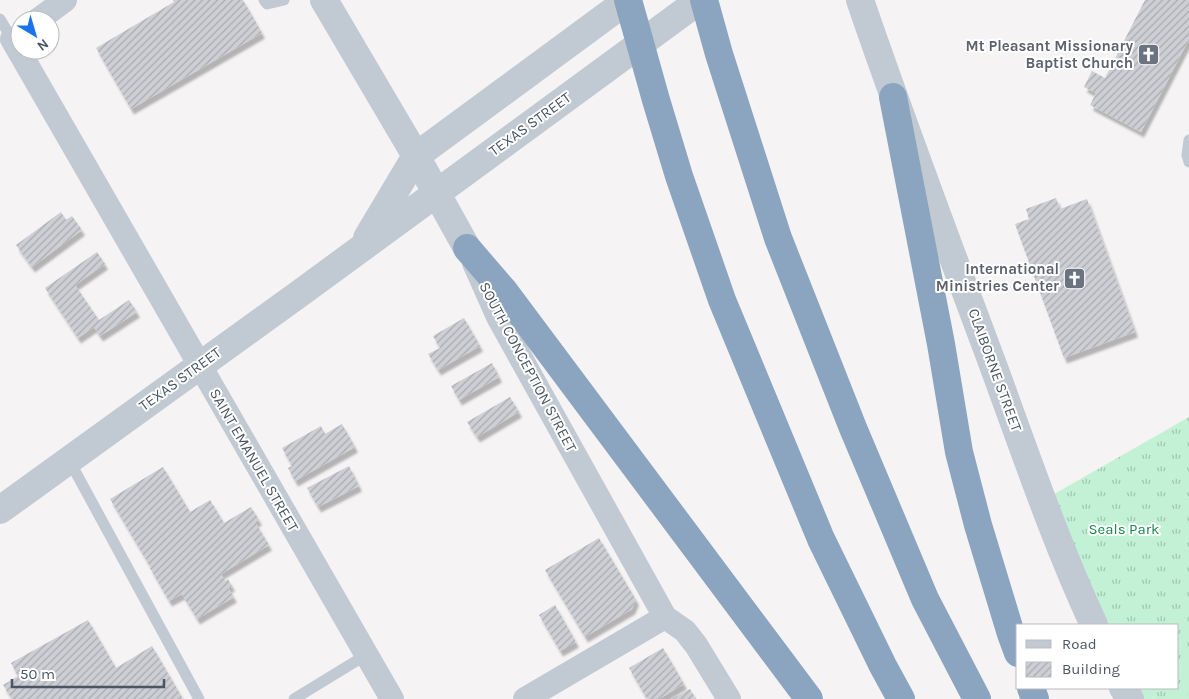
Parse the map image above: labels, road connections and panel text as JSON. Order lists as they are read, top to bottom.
{
  "streets": {
    "street": [
      "TEXAS STREET",
      "SOUTH CONCEPTION STREET",
      "CLAIBORNE STREET",
      "SAINT EMANUEL STREET"
    ]
  },
  "crossings": [
    ["TEXAS STREET", "SOUTH CONCEPTION STREET"],
    ["TEXAS STREET", "SAINT EMANUEL STREET"]
  ],
  "parks": ["Seals Park"],
  "places": {
    "church": ["Mt Pleasant Missionary Baptist Church", "International Ministries Center"]
  },
  "legend": ["Road", "Building"],
  "scale_bar": "50 m",
  "north": "bottom right"
}
